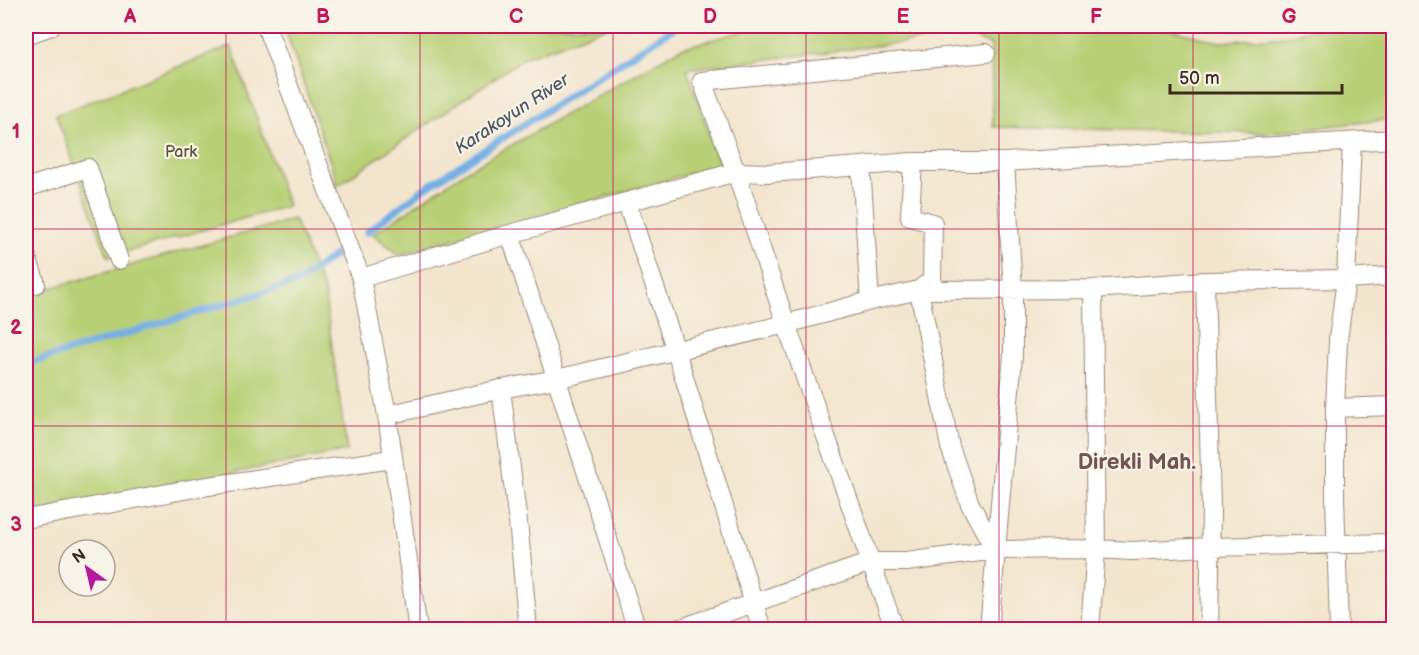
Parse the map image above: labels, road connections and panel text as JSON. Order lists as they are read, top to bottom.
{
  "districts": ["Direkli Mah."],
  "water": ["Karakoyun River"],
  "parks": ["Park"],
  "scale_bar": "50 m",
  "north": "top left",
  "grid": {
    "columns": [
      "A",
      "B",
      "C",
      "D",
      "E",
      "F",
      "G"
    ],
    "rows": ["1", "2", "3"]
  }
}
